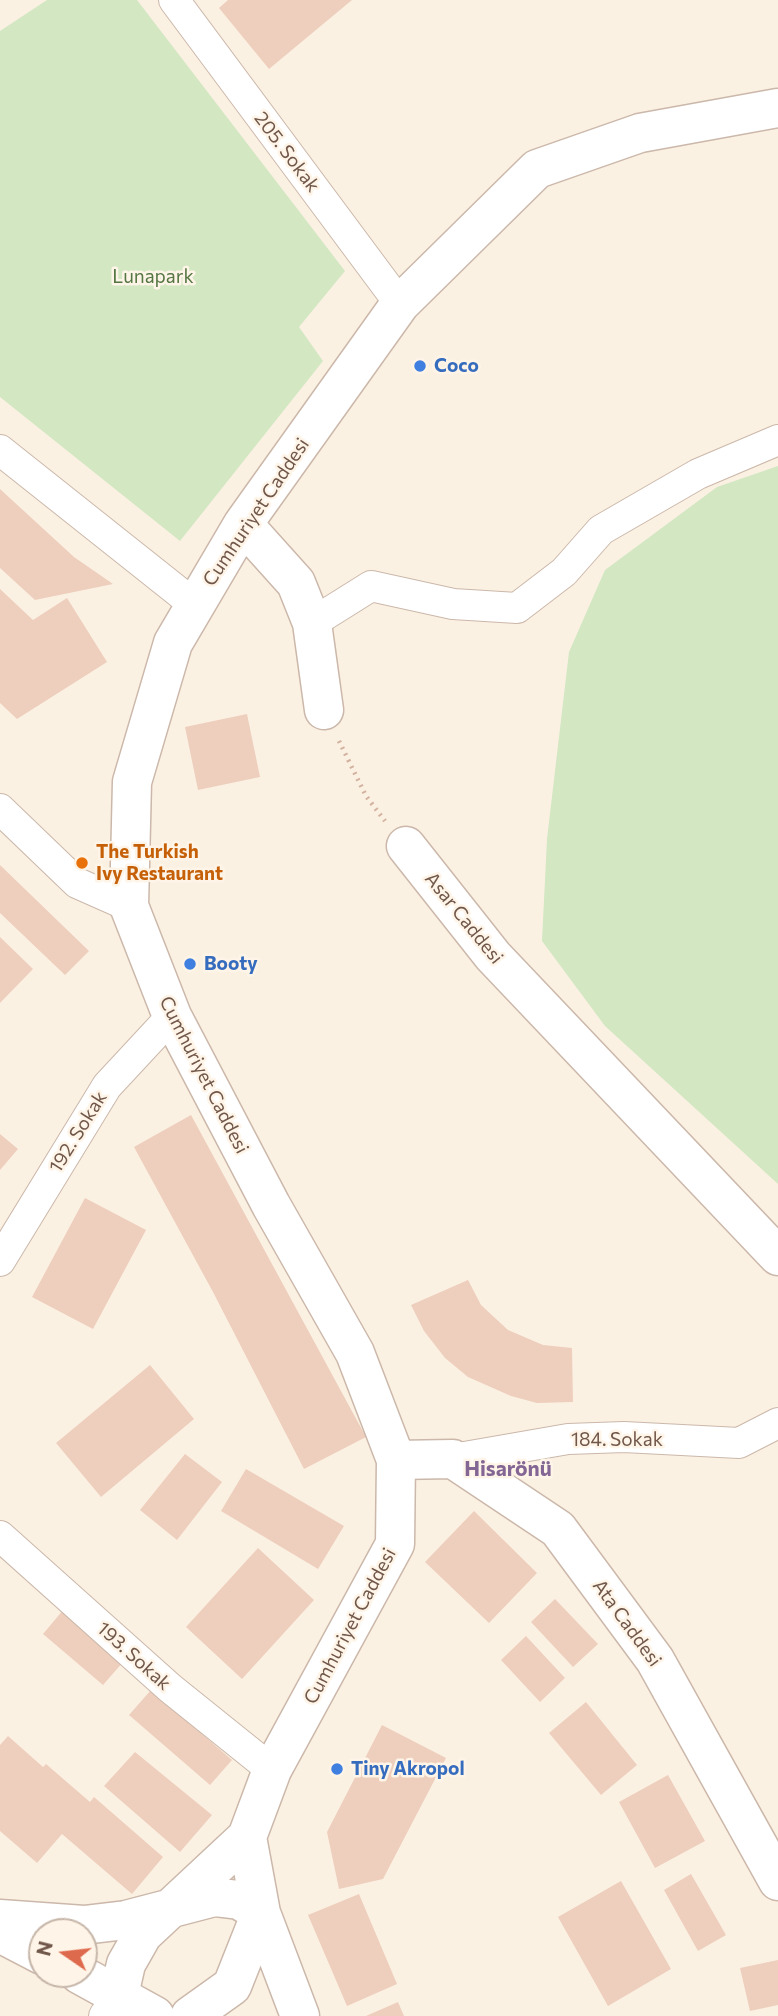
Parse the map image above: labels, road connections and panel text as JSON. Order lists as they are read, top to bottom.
{
  "streets": {
    "street": [
      "205. Sokak",
      "Cumhuriyet Caddesi",
      "Asar Caddesi",
      "192. Sokak",
      "184. Sokak",
      "Ata Caddesi",
      "193. Sokak"
    ]
  },
  "crossings": [
    ["205. Sokak", "Cumhuriyet Caddesi"],
    ["Cumhuriyet Caddesi", "192. Sokak"],
    ["Cumhuriyet Caddesi", "193. Sokak"],
    ["184. Sokak", "Ata Caddesi"]
  ],
  "districts": ["Hisarönü"],
  "parks": ["Lunapark"],
  "places": [
    "Coco",
    "The Turkish Ivy Restaurant",
    "Booty",
    "Tiny Akropol"
  ],
  "north": "left"
}
